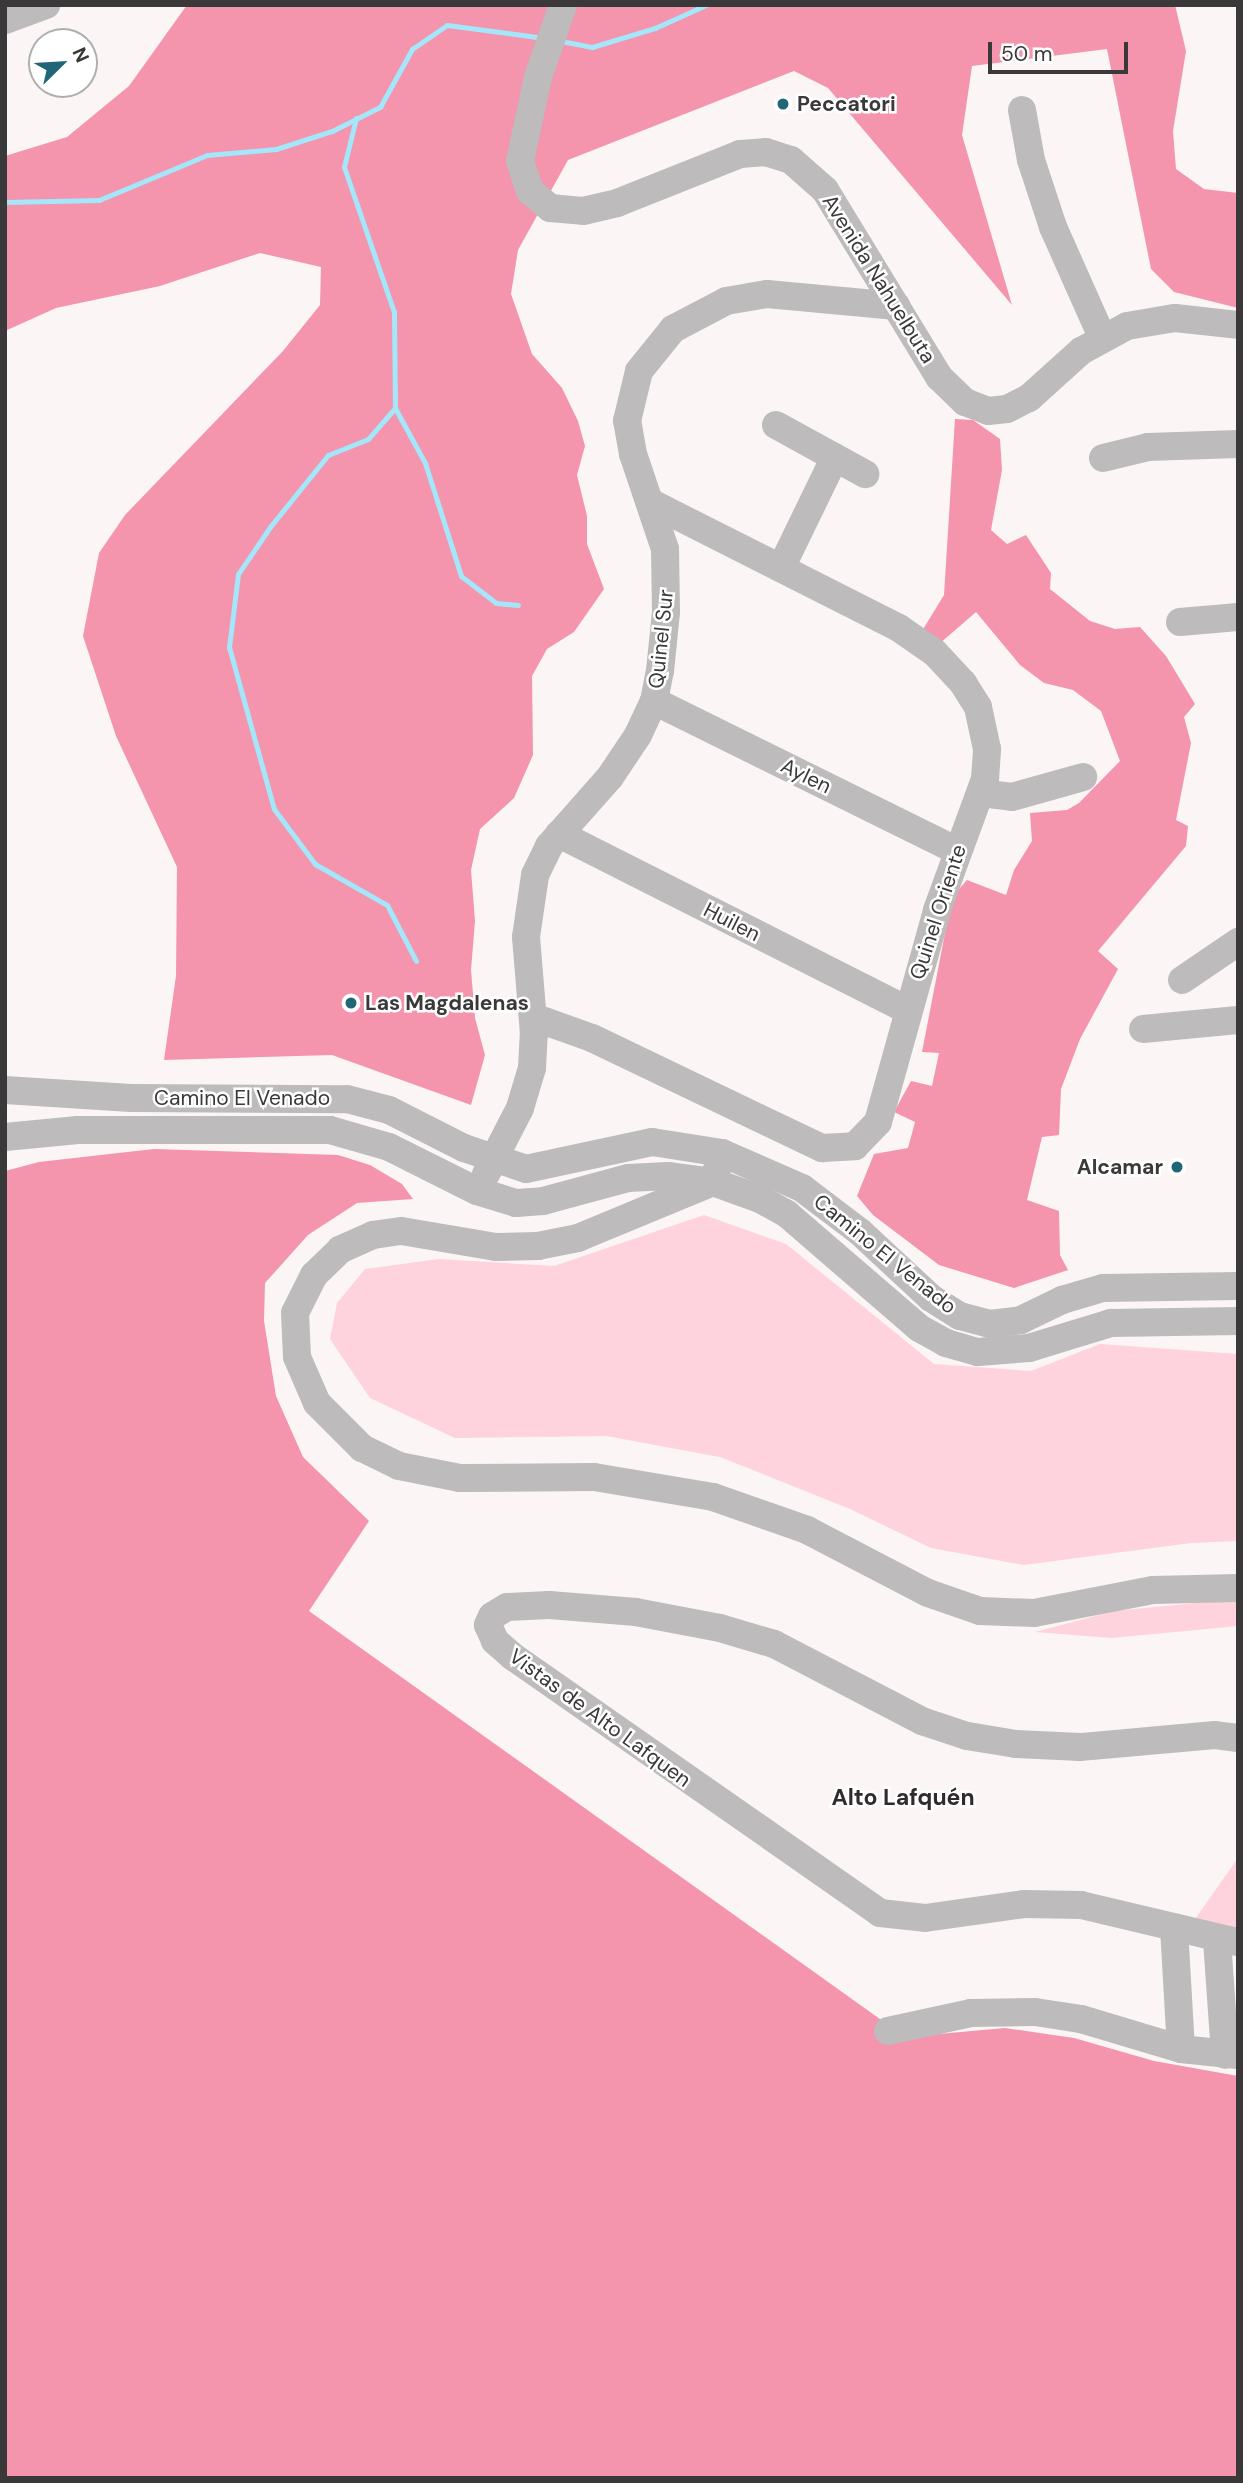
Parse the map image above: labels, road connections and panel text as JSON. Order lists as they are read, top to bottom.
{
  "streets": {
    "street": [
      "Avenida Nahuelbuta",
      "Quinel Sur",
      "Aylen",
      "Quinel Oriente",
      "Huilen",
      "Camino El Venado",
      "Vistas de Alto Lafquen"
    ]
  },
  "crossings": [
    ["Avenida Nahuelbuta", "Quinel Sur"],
    ["Quinel Sur", "Aylen"],
    ["Quinel Sur", "Quinel Oriente"],
    ["Quinel Sur", "Huilen"],
    ["Quinel Sur", "Camino El Venado"],
    ["Aylen", "Quinel Oriente"],
    ["Quinel Oriente", "Huilen"]
  ],
  "districts": ["Alto Lafquén"],
  "places": ["Peccatori", "Las Magdalenas", "Alcamar"],
  "scale_bar": "50 m",
  "north": "top right"
}
